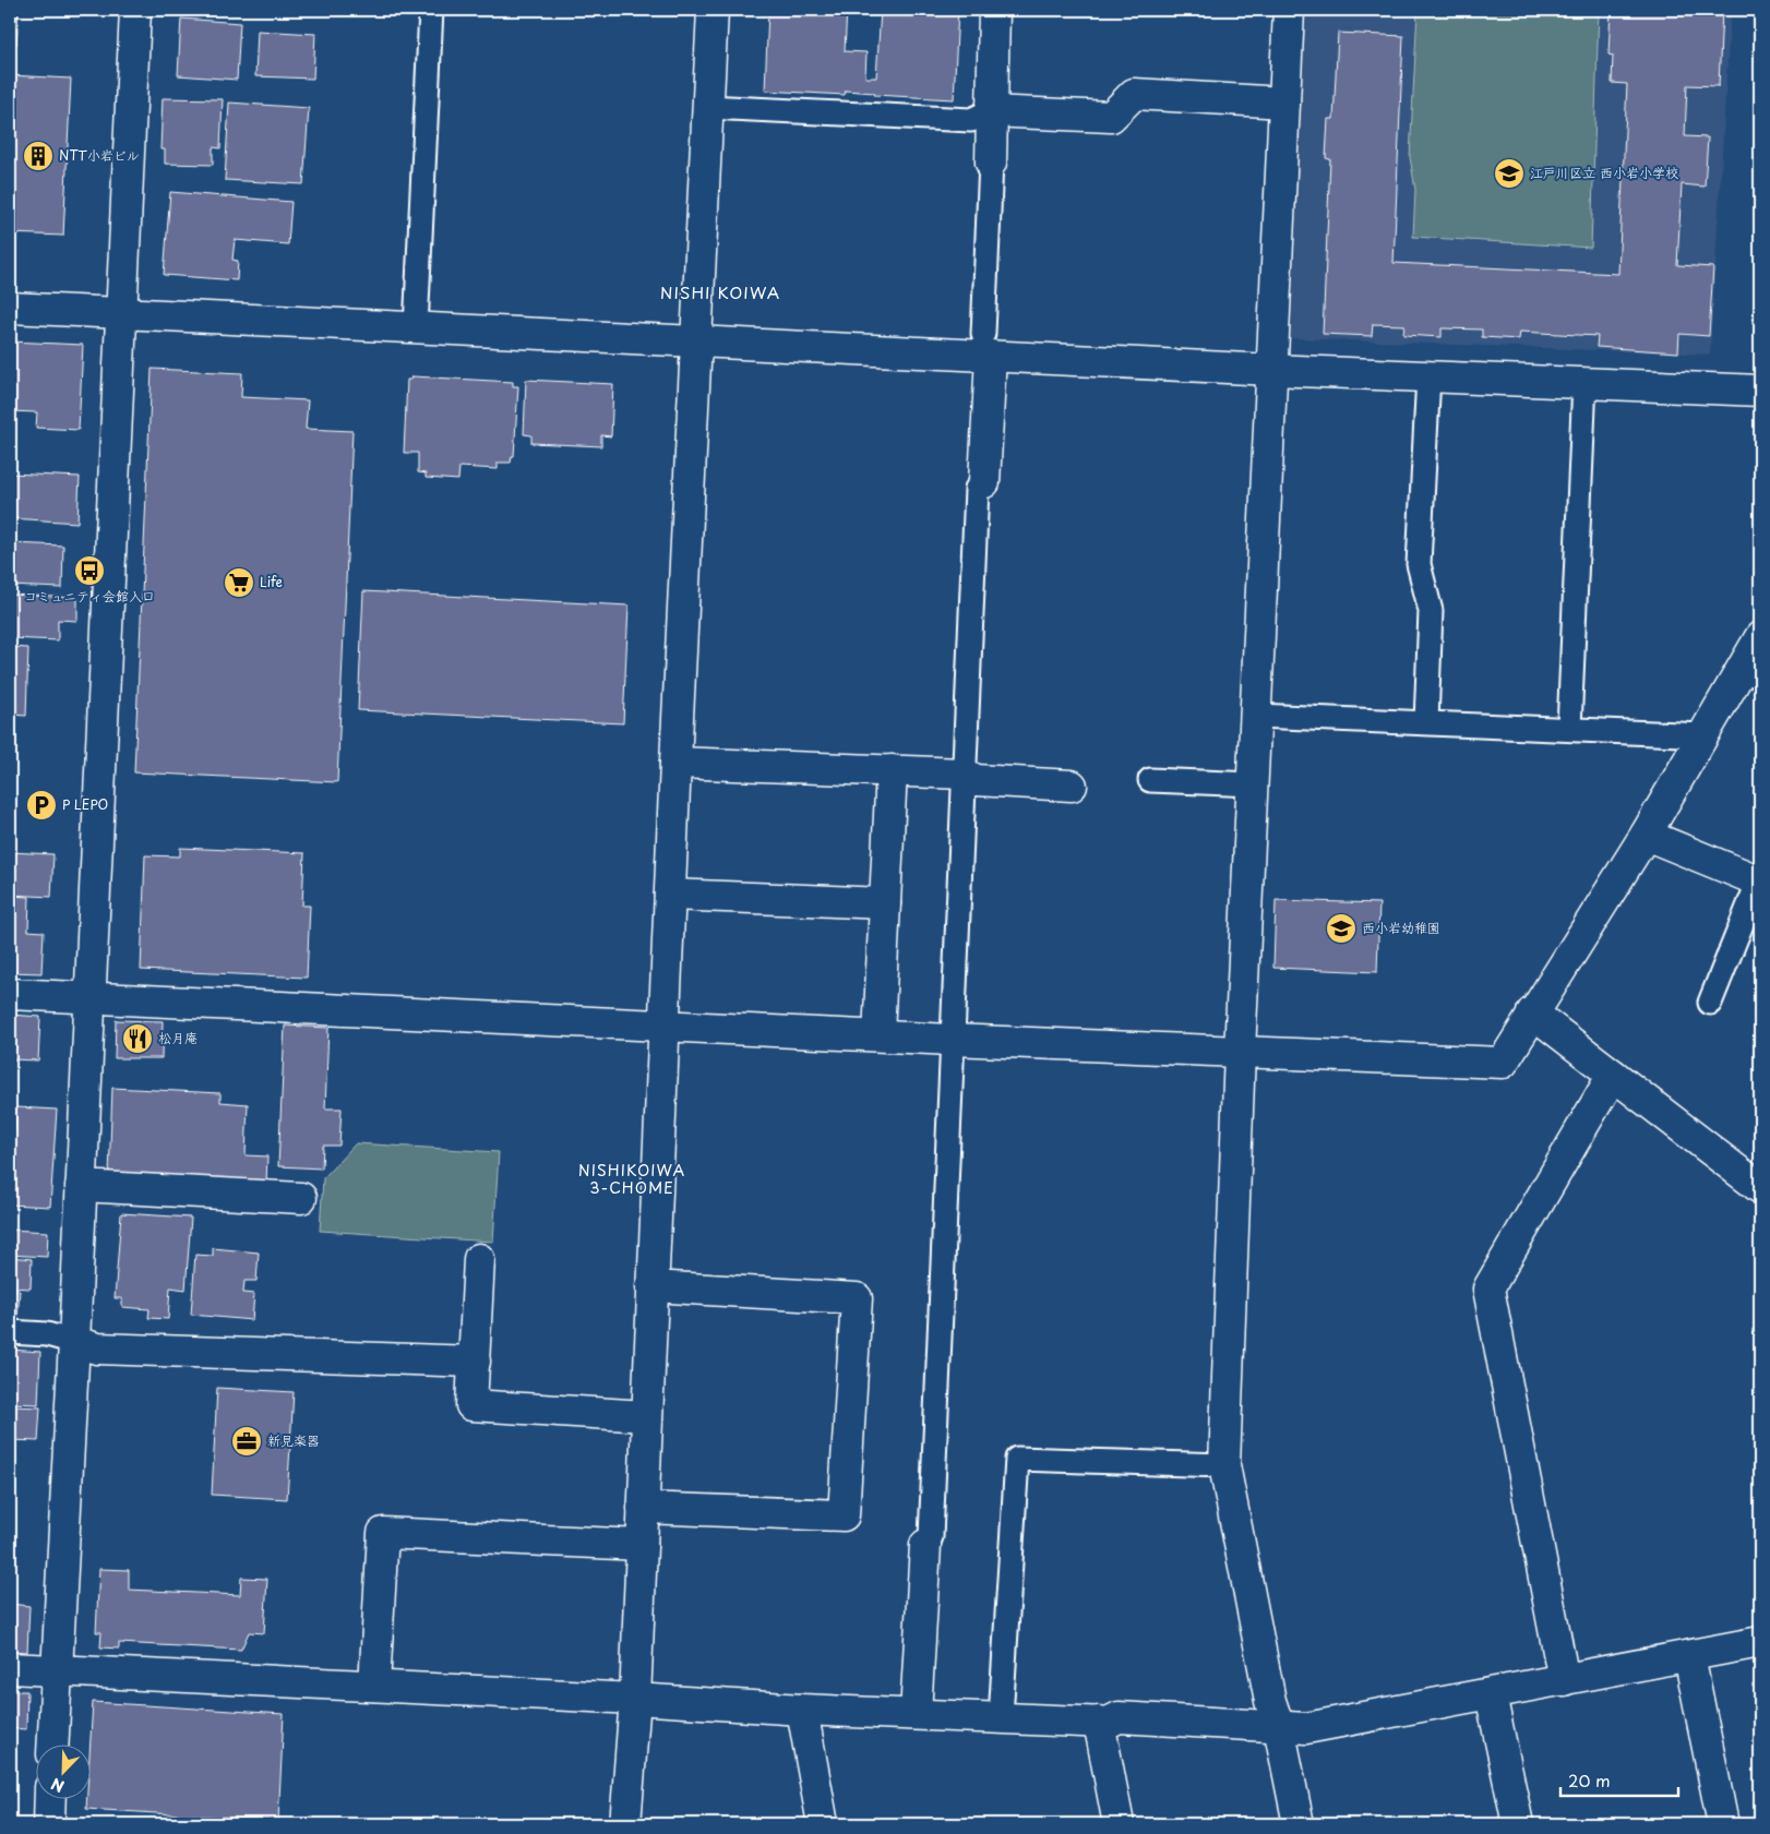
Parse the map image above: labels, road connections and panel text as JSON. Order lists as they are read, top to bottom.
{
  "districts": ["NISHI KOIWA", "NISHIKOIWA 3-CHOME"],
  "places": {
    "building": ["NTT小岩ビル"],
    "school or university": ["江戸川区立 西小岩小学校", "西小岩幼稚園"],
    "bus stop": ["コミュニティ会館入口"],
    "supermarket": ["Life"],
    "parking": ["P LEPO"],
    "restaurant": ["松月庵"],
    "office": ["新見楽器"]
  },
  "scale_bar": "20 m",
  "north": "bottom left"
}
